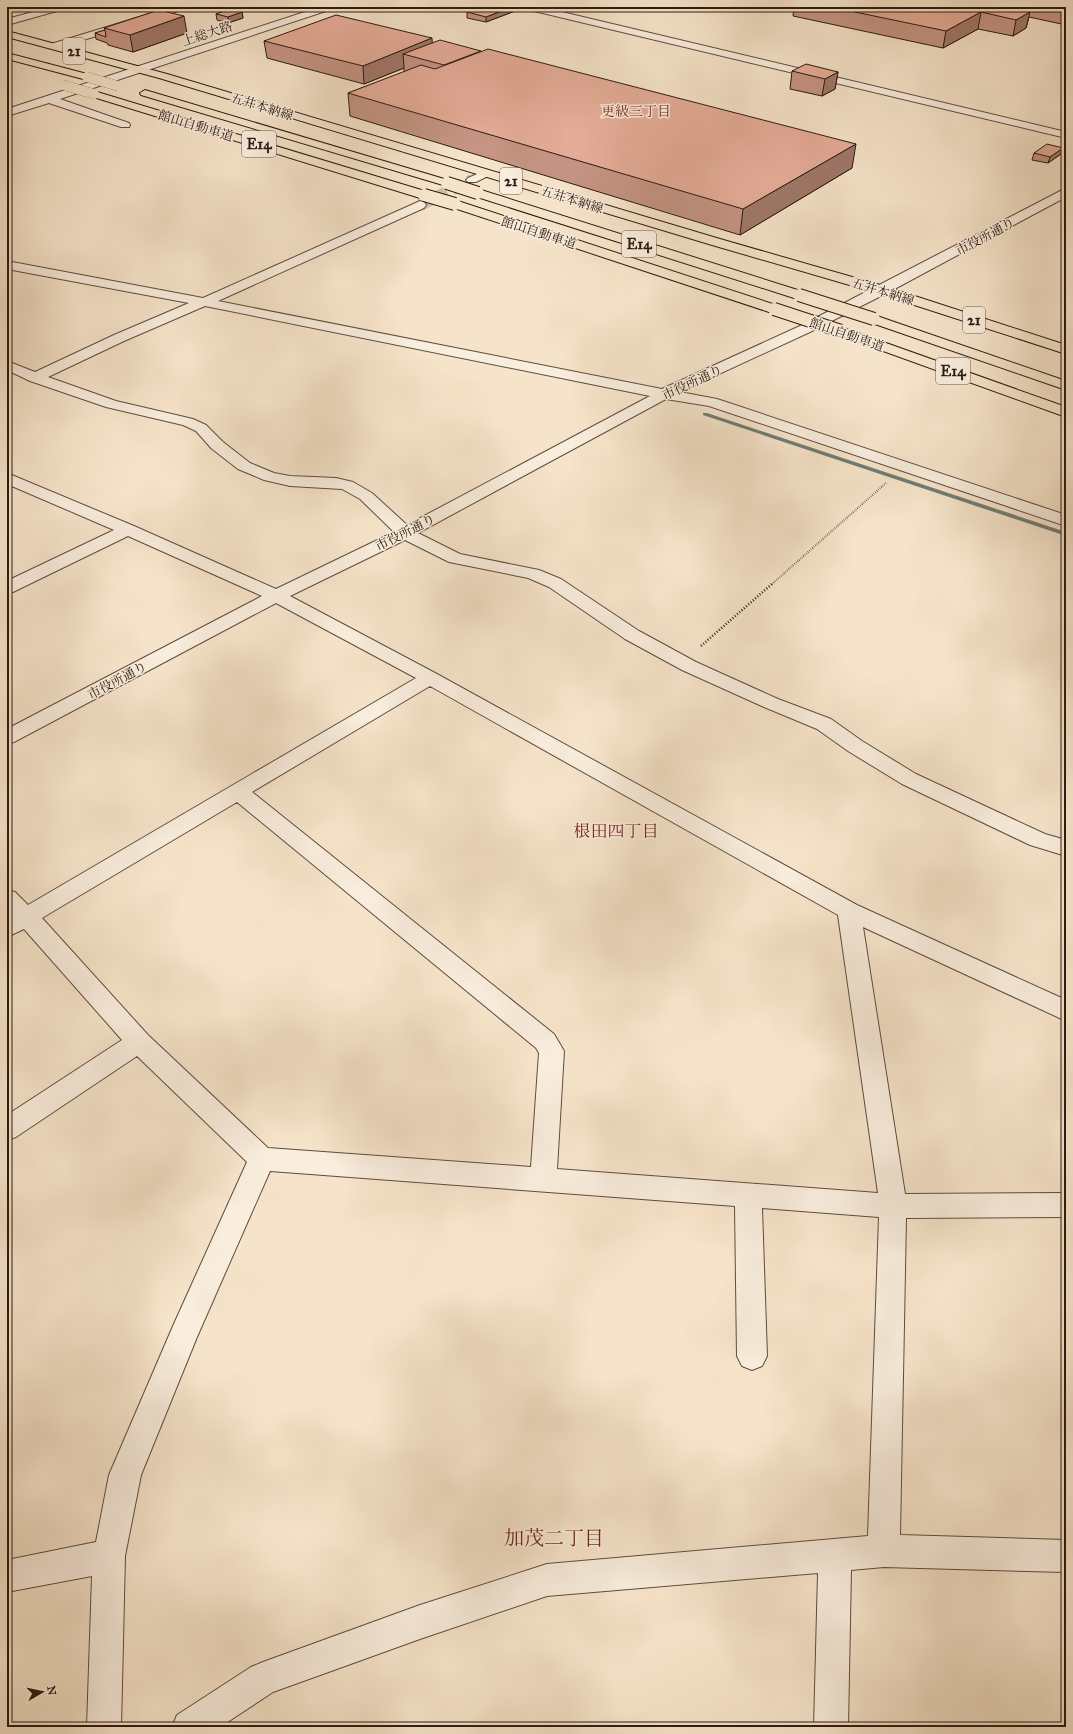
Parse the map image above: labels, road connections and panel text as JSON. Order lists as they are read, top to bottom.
{
  "streets": {
    "main road": [
      "21",
      "五井本納線",
      "館山自動車道",
      "E14"
    ],
    "street": ["上総大路", "市役所通り"]
  },
  "crossings": [
    ["上総大路", "五井本納線"],
    ["五井本納線", "市役所通り"]
  ],
  "districts": ["更級三丁目", "根田四丁目", "加茂二丁目"],
  "north": "right"
}
